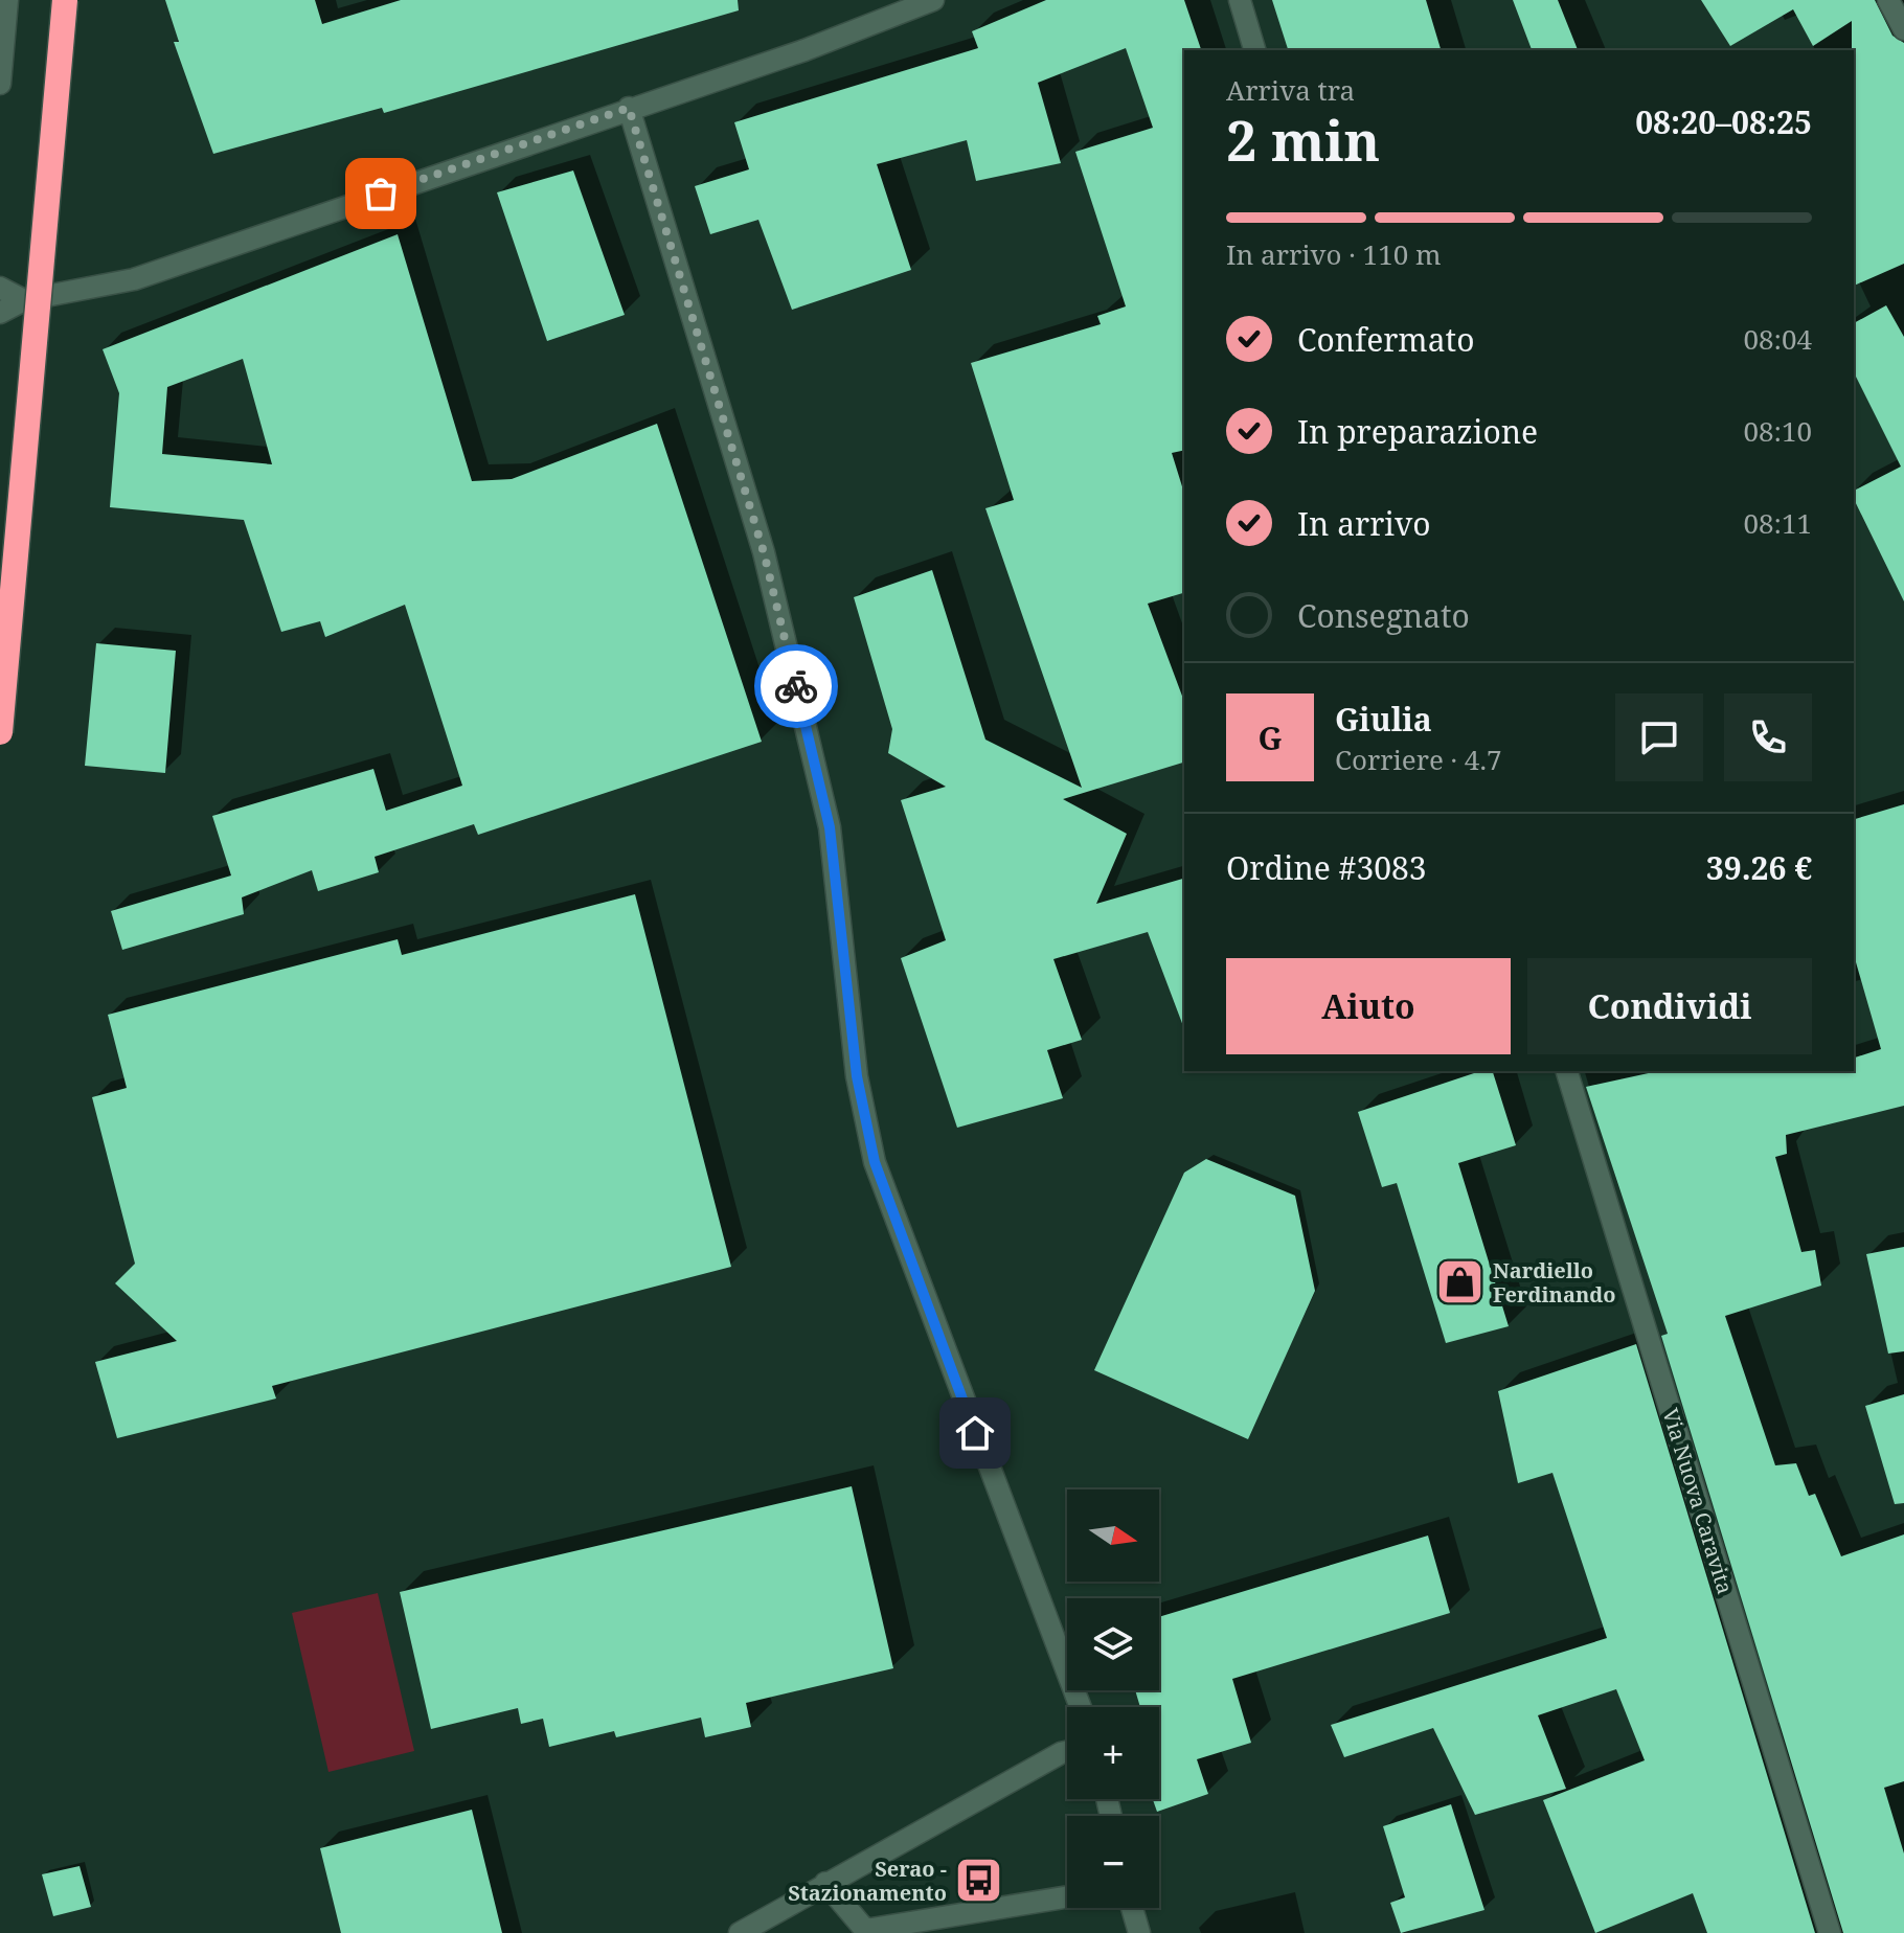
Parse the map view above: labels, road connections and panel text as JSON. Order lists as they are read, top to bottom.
{
  "streets": {
    "street": ["Via Nuova Caravita"]
  },
  "places": {
    "shop": ["Nardiello Ferdinando"],
    "bus stop": ["Serao - Stazionamento"]
  },
  "north": "right",
  "page": {
    "heading": ["2 min", "Arriva tra", "08:20–08:25"],
    "panel": [
      "Giulia",
      "Corriere · 4.7",
      "Ordine #3083",
      "39.26 €"
    ],
    "bar": "In arrivo · 110 m",
    "list": [
      ["Confermato", "08:04"],
      ["In preparazione", "08:10"],
      ["In arrivo", "08:11"],
      "Consegnato"
    ],
    "round": "G",
    "buttons": ["Aiuto", "Condividi"],
    "map_buttons": ["+", "−"]
  }
}
